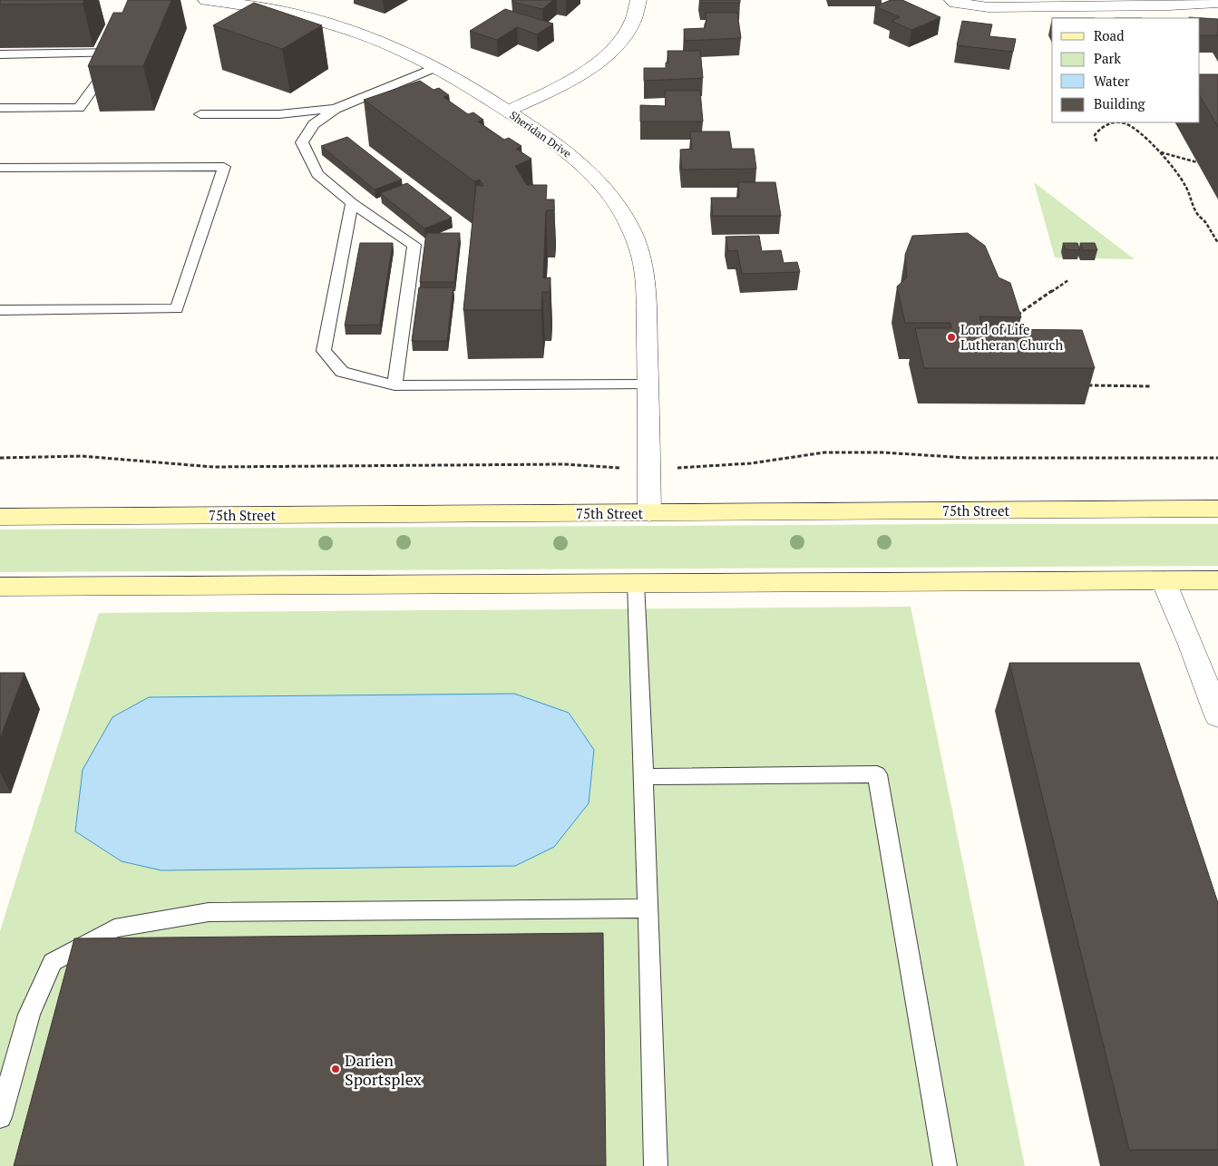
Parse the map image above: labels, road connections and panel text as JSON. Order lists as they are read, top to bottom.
{
  "streets": {
    "main road": ["75th Street"],
    "street": ["Sheridan Drive"]
  },
  "crossings": [
    ["Sheridan Drive", "75th Street"]
  ],
  "places": ["Lord of Life Lutheran Church", "Darien Sportsplex"],
  "legend": [
    "Road",
    "Park",
    "Water",
    "Building"
  ]
}
